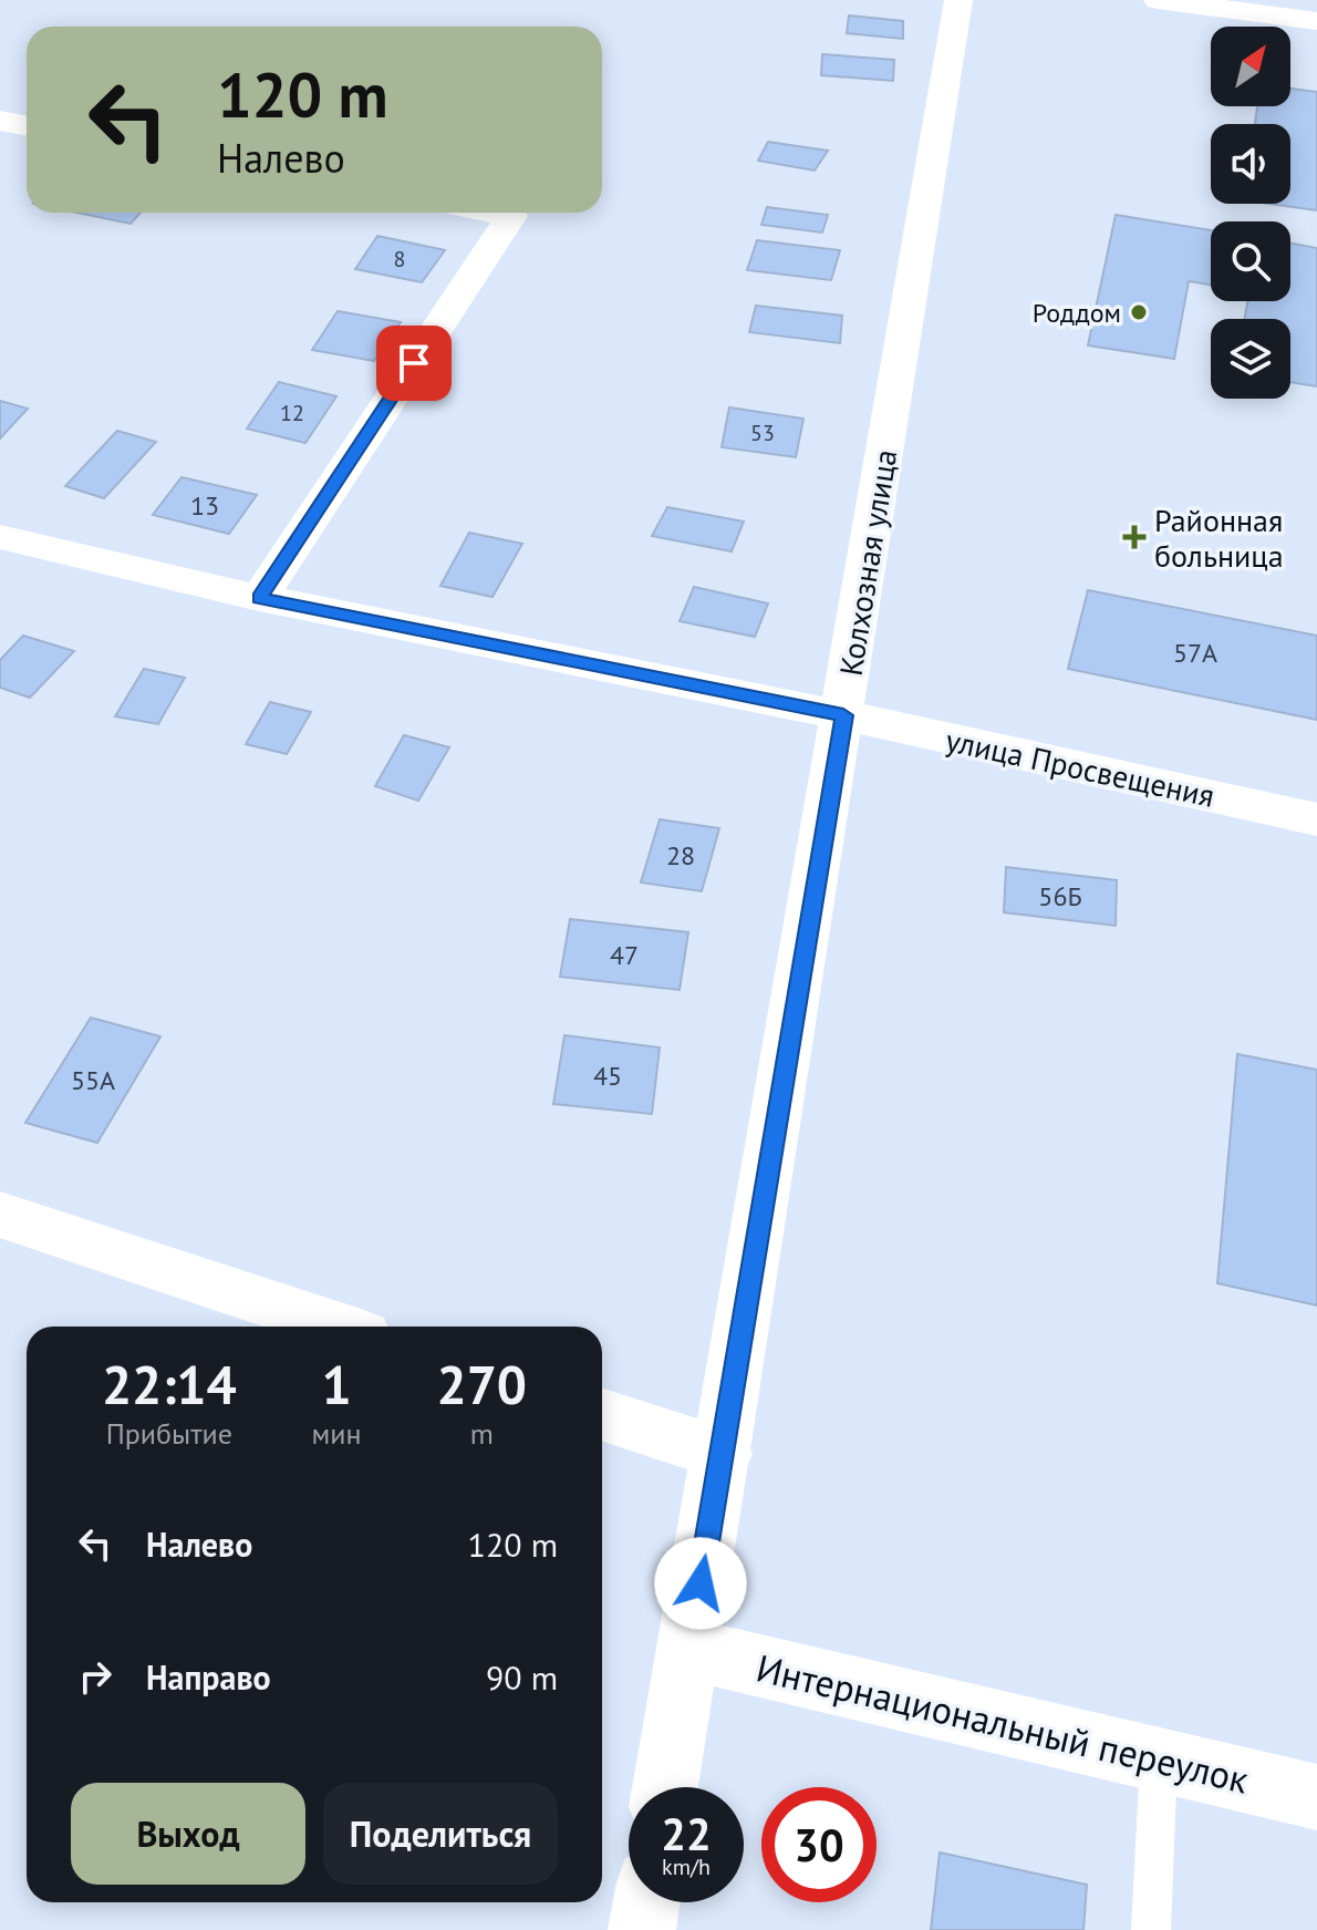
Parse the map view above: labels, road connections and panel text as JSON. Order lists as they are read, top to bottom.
{
  "streets": {
    "street": ["Колхозная улица", "улица Просвещения", "Интернациональный переулок"]
  },
  "crossings": [
    ["Колхозная улица", "улица Просвещения"],
    ["Колхозная улица", "Интернациональный переулок"]
  ],
  "places": {
    "other": ["Роддом"],
    "health": ["Районная больница"]
  },
  "house_numbers": [
    "8",
    "12",
    "53",
    "13",
    "57А",
    "28",
    "56Б",
    "47",
    "45",
    "55А"
  ],
  "north": "top right",
  "page": {
    "turn": ["120 m", "Налево"],
    "eta": [
      "22:14",
      "Прибытие",
      "1",
      "мин",
      "270",
      "m"
    ],
    "list": [
      {
        "name": "Налево",
        "value": "120 m"
      },
      {
        "name": "Направо",
        "value": "90 m"
      }
    ],
    "buttons": ["Выход", "Поделиться"],
    "speed": "22 km/h",
    "limit": "30"
  }
}
